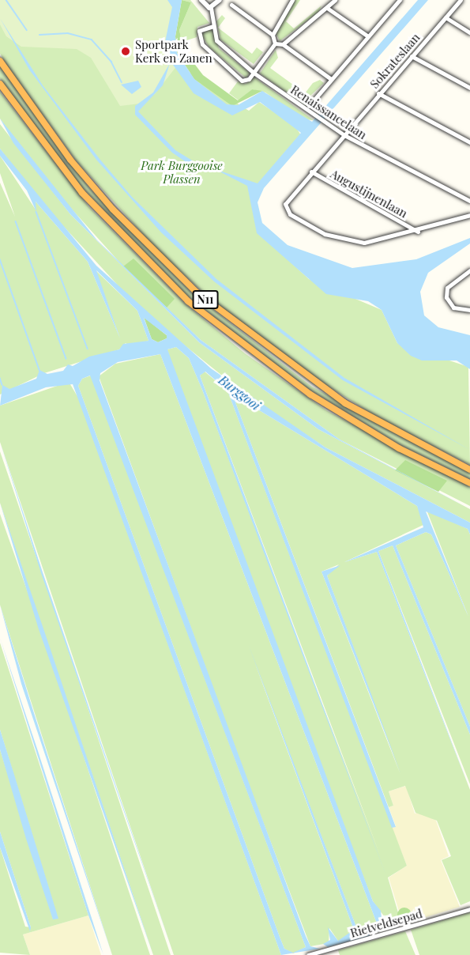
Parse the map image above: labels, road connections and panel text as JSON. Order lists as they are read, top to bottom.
{
  "streets": {
    "highway": ["N11"],
    "street": [
      "Sokrateslaan",
      "Renaissancelaan",
      "Augustijnenlaan",
      "Rietveldsepad"
    ]
  },
  "crossings": [
    ["Sokrateslaan", "Renaissancelaan"],
    ["Sokrateslaan", "Augustijnenlaan"],
    ["Renaissancelaan", "Augustijnenlaan"]
  ],
  "water": ["Burggooi"],
  "parks": ["Park Burggooise Plassen"],
  "places": ["Sportpark Kerk en Zanen"]
}
